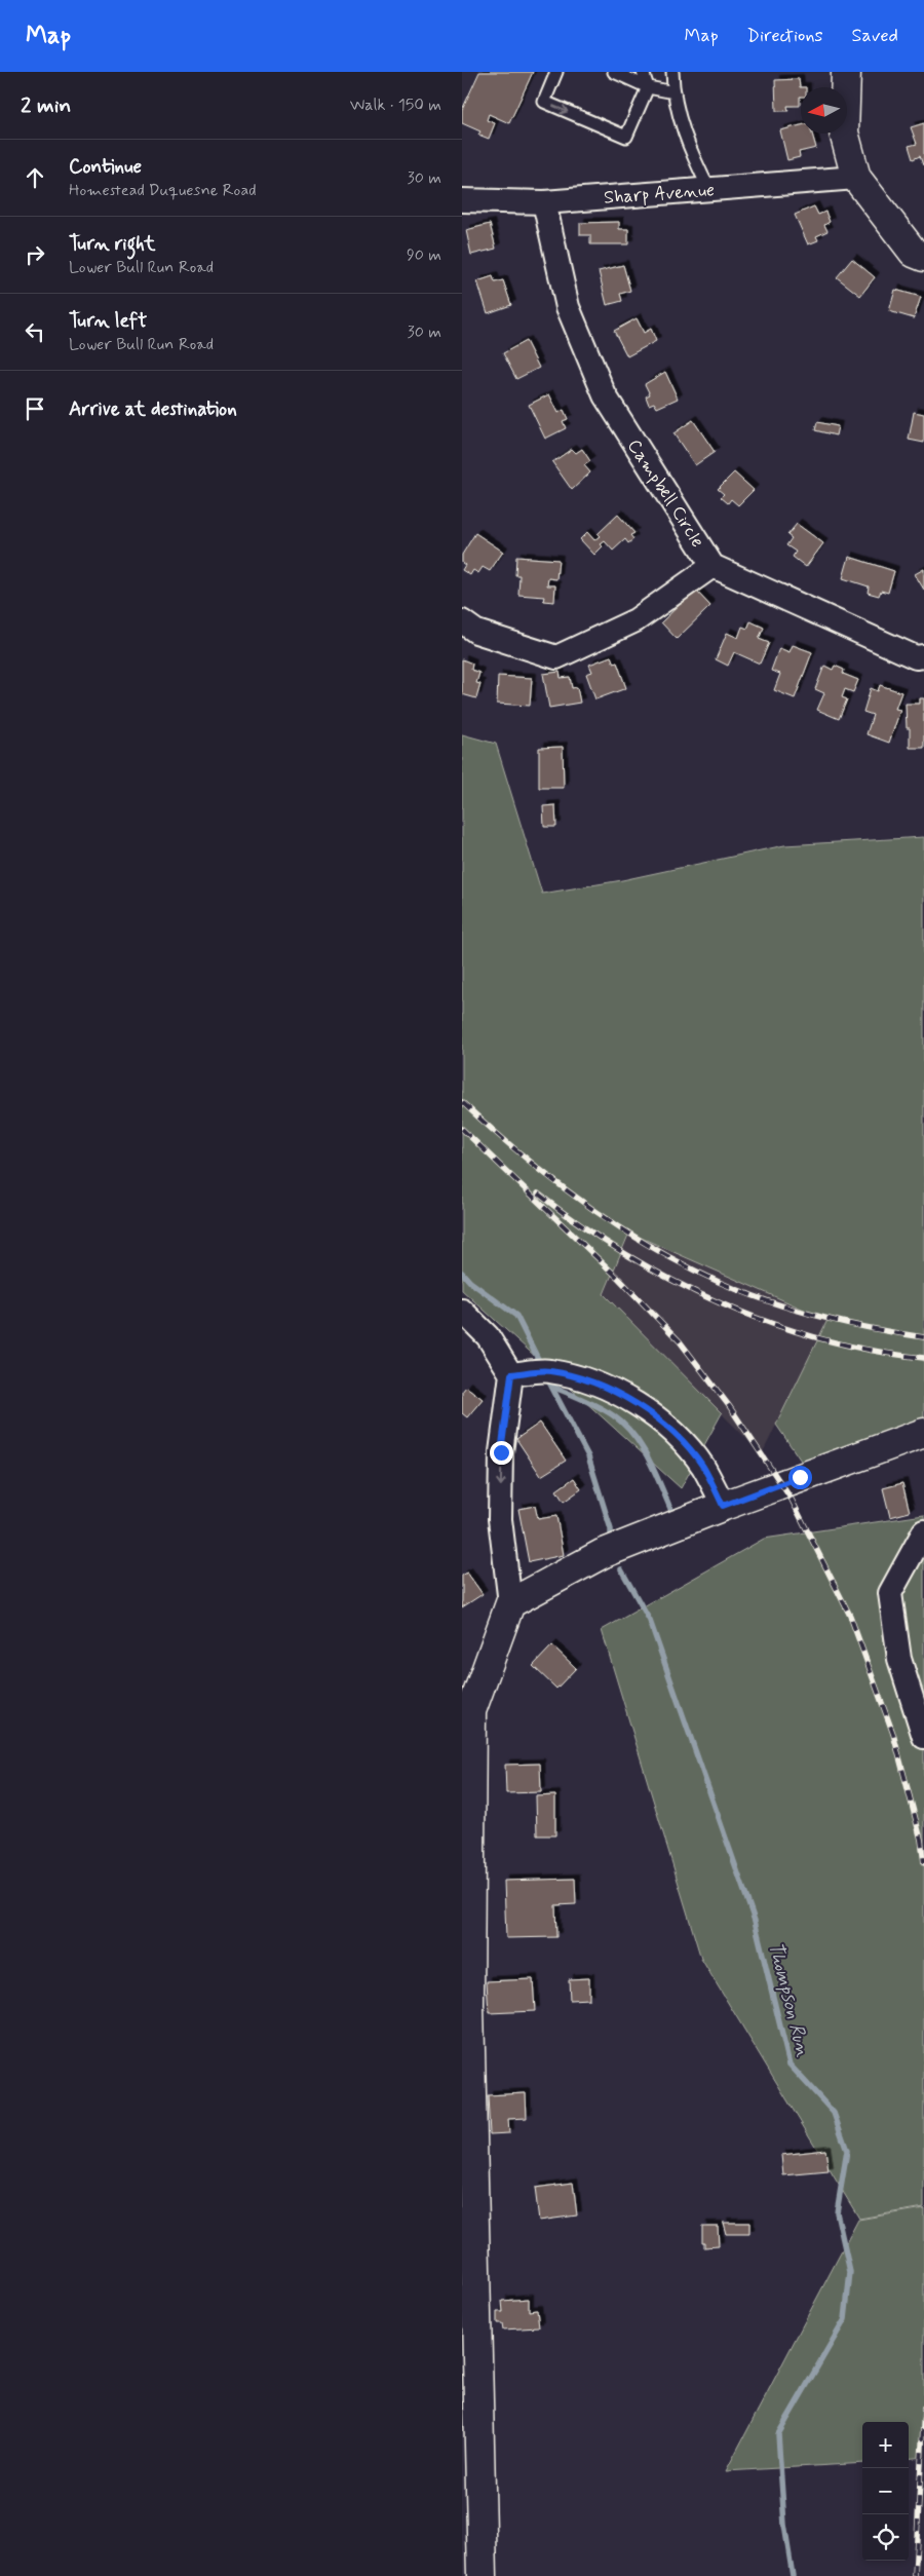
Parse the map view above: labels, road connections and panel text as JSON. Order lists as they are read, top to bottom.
{
  "streets": {
    "street": ["Sharp Avenue", "Campbell Circle"]
  },
  "crossings": [
    ["Sharp Avenue", "Campbell Circle"]
  ],
  "water": ["Thompson Run"],
  "north": "left",
  "page": {
    "header": "Map",
    "nav": ["Map", "Directions", "Saved"],
    "heading": ["2 min", "Walk · 150 m"],
    "list": [
      ["Continue", "Homestead Duquesne Road", "30 m"],
      ["Turn right", "Lower Bull Run Road", "90 m"],
      ["Turn left", "Lower Bull Run Road", "30 m"],
      "Arrive at destination"
    ],
    "map_buttons": ["+", "−"]
  }
}
